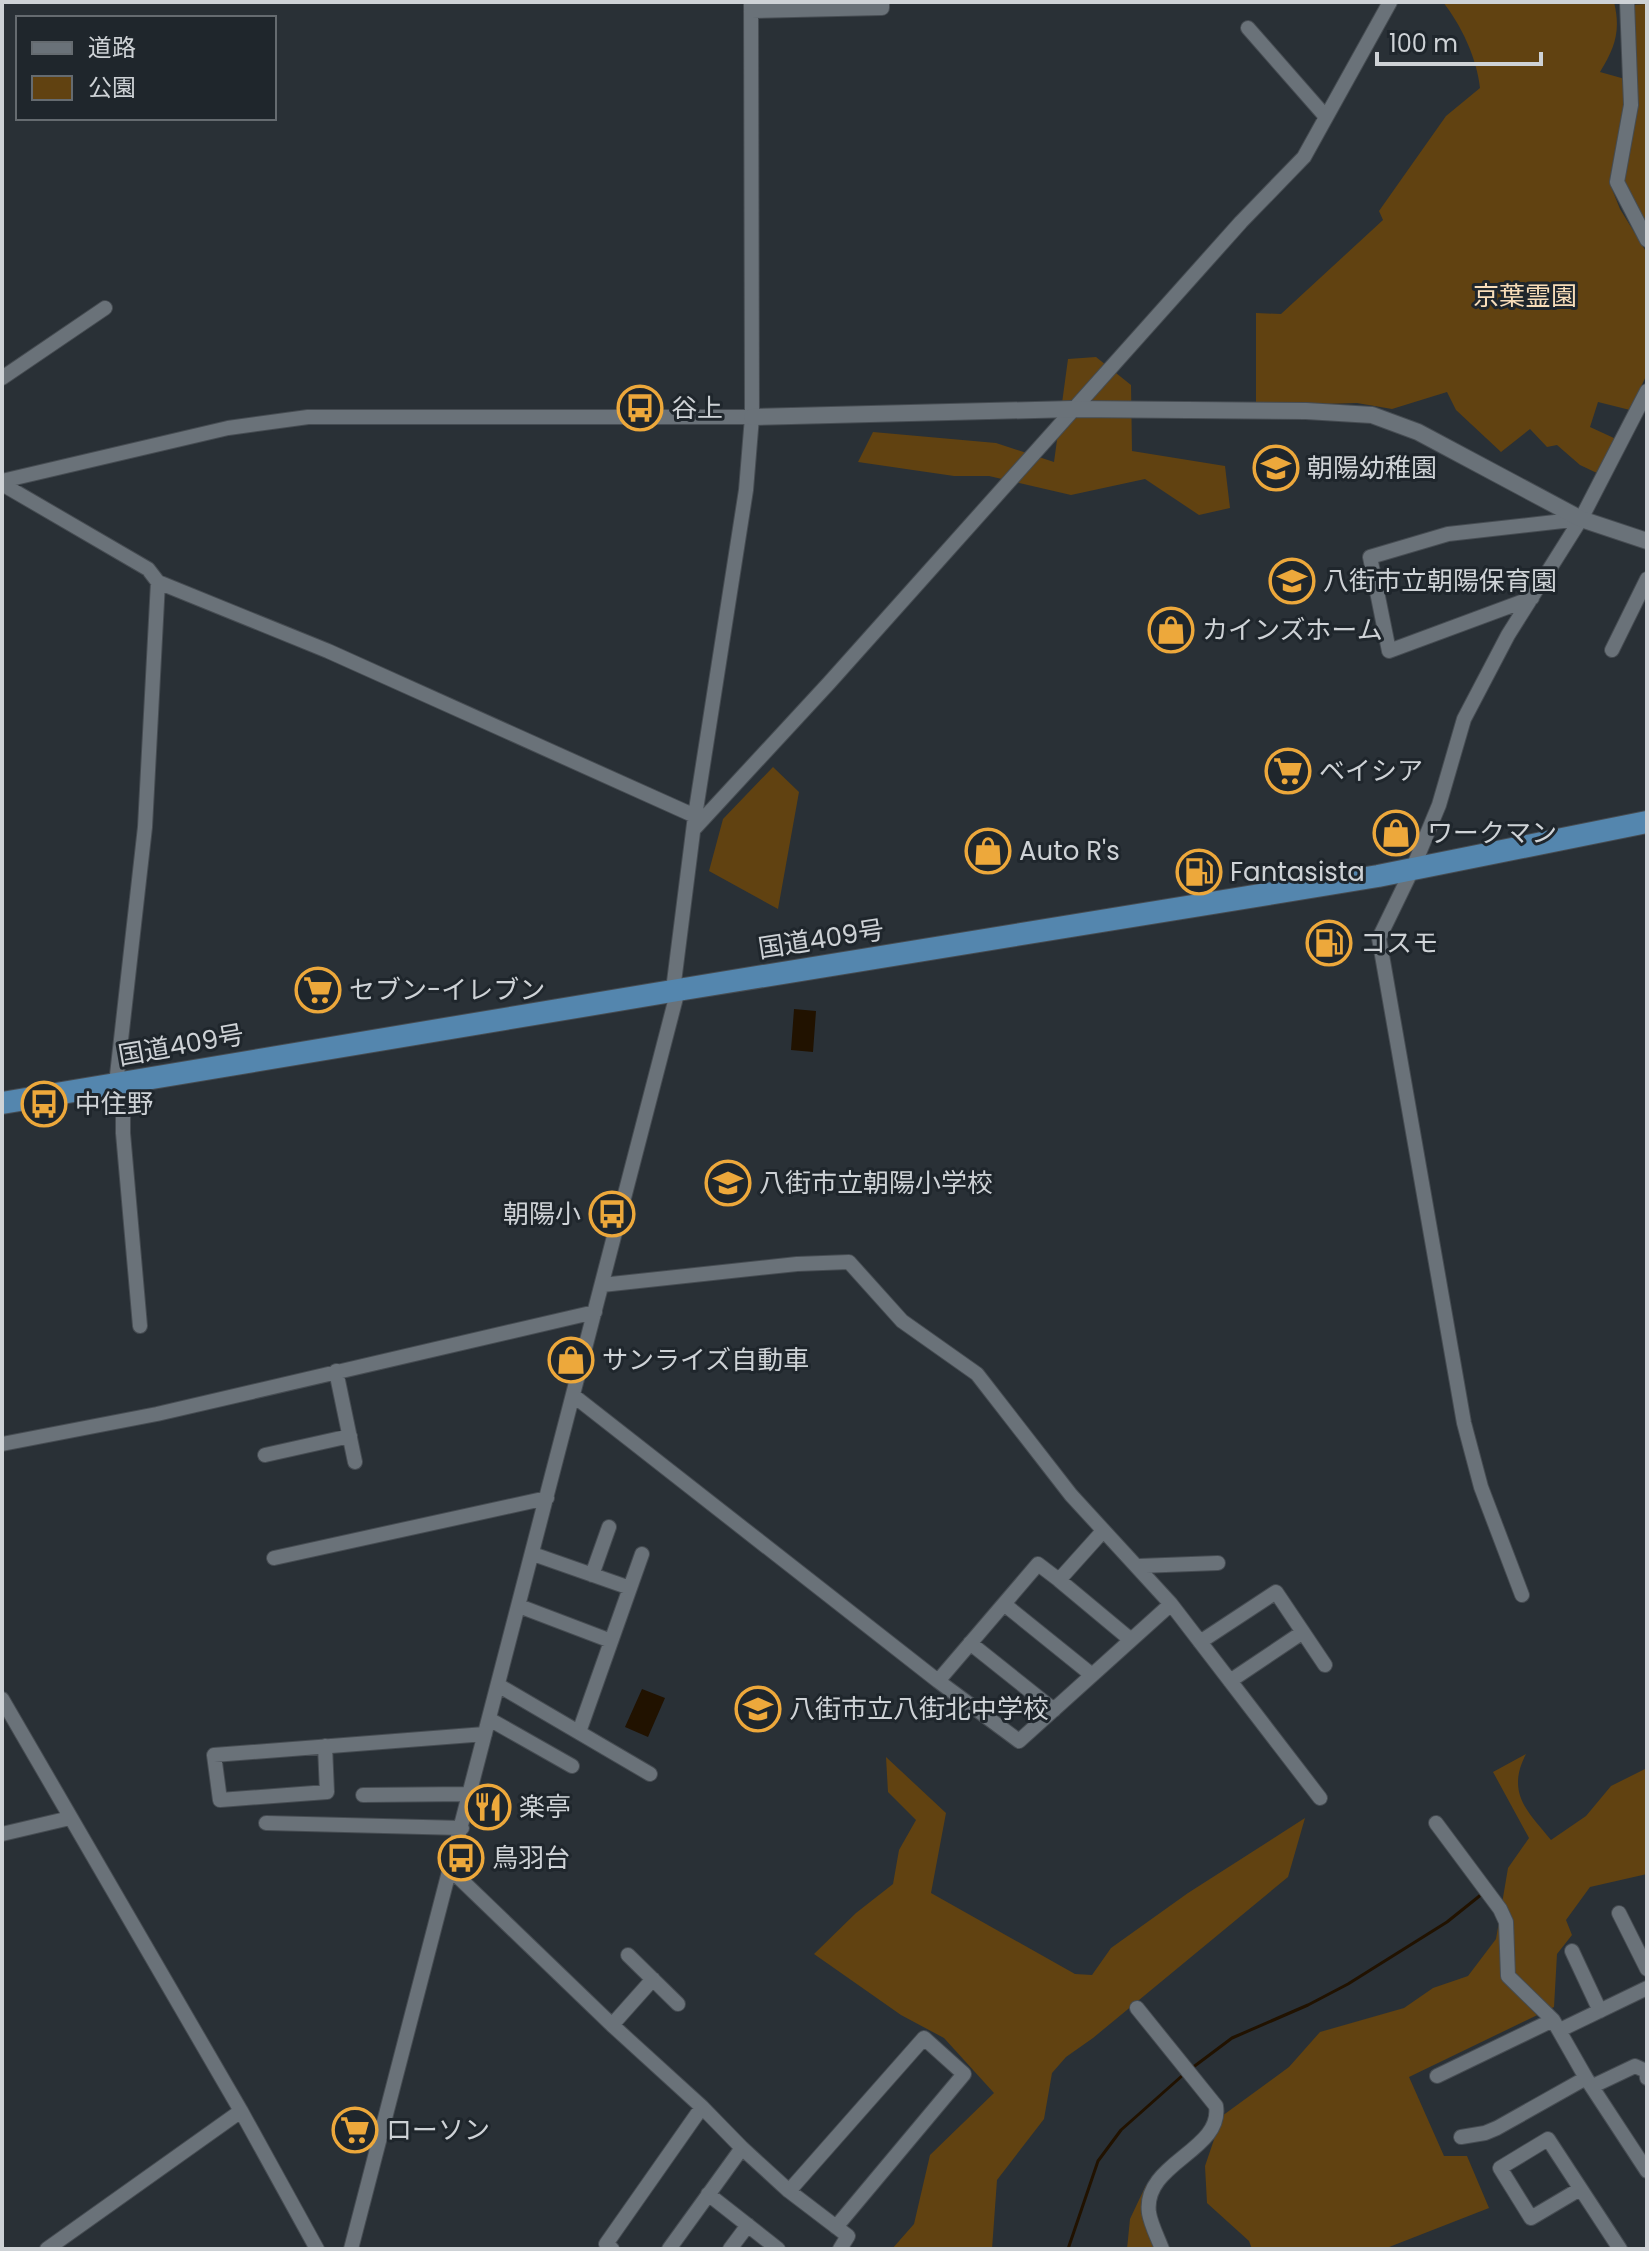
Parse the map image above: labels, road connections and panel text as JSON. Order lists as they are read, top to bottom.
{
  "streets": {
    "highway": ["国道409号"]
  },
  "parks": ["京葉霊園"],
  "places": {
    "bus stop": [
      "谷上",
      "中住野",
      "朝陽小",
      "鳥羽台"
    ],
    "school or university": [
      "朝陽幼稚園",
      "八街市立朝陽保育園",
      "八街市立朝陽小学校",
      "八街市立八街北中学校"
    ],
    "shop": [
      "カインズホーム",
      "ワークマン",
      "Auto R's",
      "サンライズ自動車"
    ],
    "supermarket": ["ベイシア", "セブン-イレブン", "ローソン"],
    "fuel station": ["Fantasista", "コスモ"],
    "restaurant": ["楽亭"]
  },
  "legend": ["道路", "公園"],
  "scale_bar": "100 m"
}
